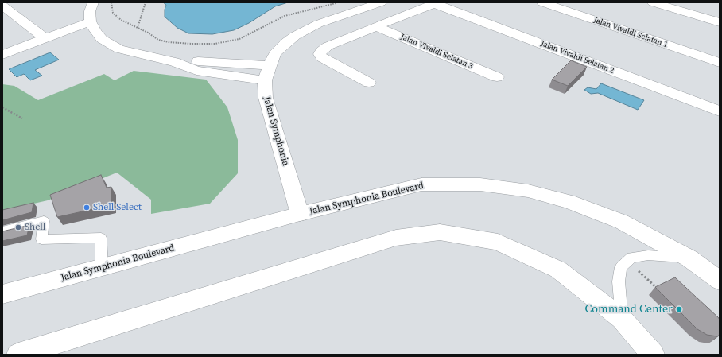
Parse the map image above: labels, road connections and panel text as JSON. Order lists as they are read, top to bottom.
{
  "streets": {
    "street": [
      "Jalan Vivaldi Selatan 1",
      "Jalan Vivaldi Selatan 3",
      "Jalan Vivaldi Selatan 2",
      "Jalan Symphonia",
      "Jalan Symphonia Boulevard"
    ]
  },
  "crossings": [
    ["Jalan Symphonia", "Jalan Symphonia Boulevard"]
  ],
  "places": ["Shell Select", "Shell", "Command Center"]
}
